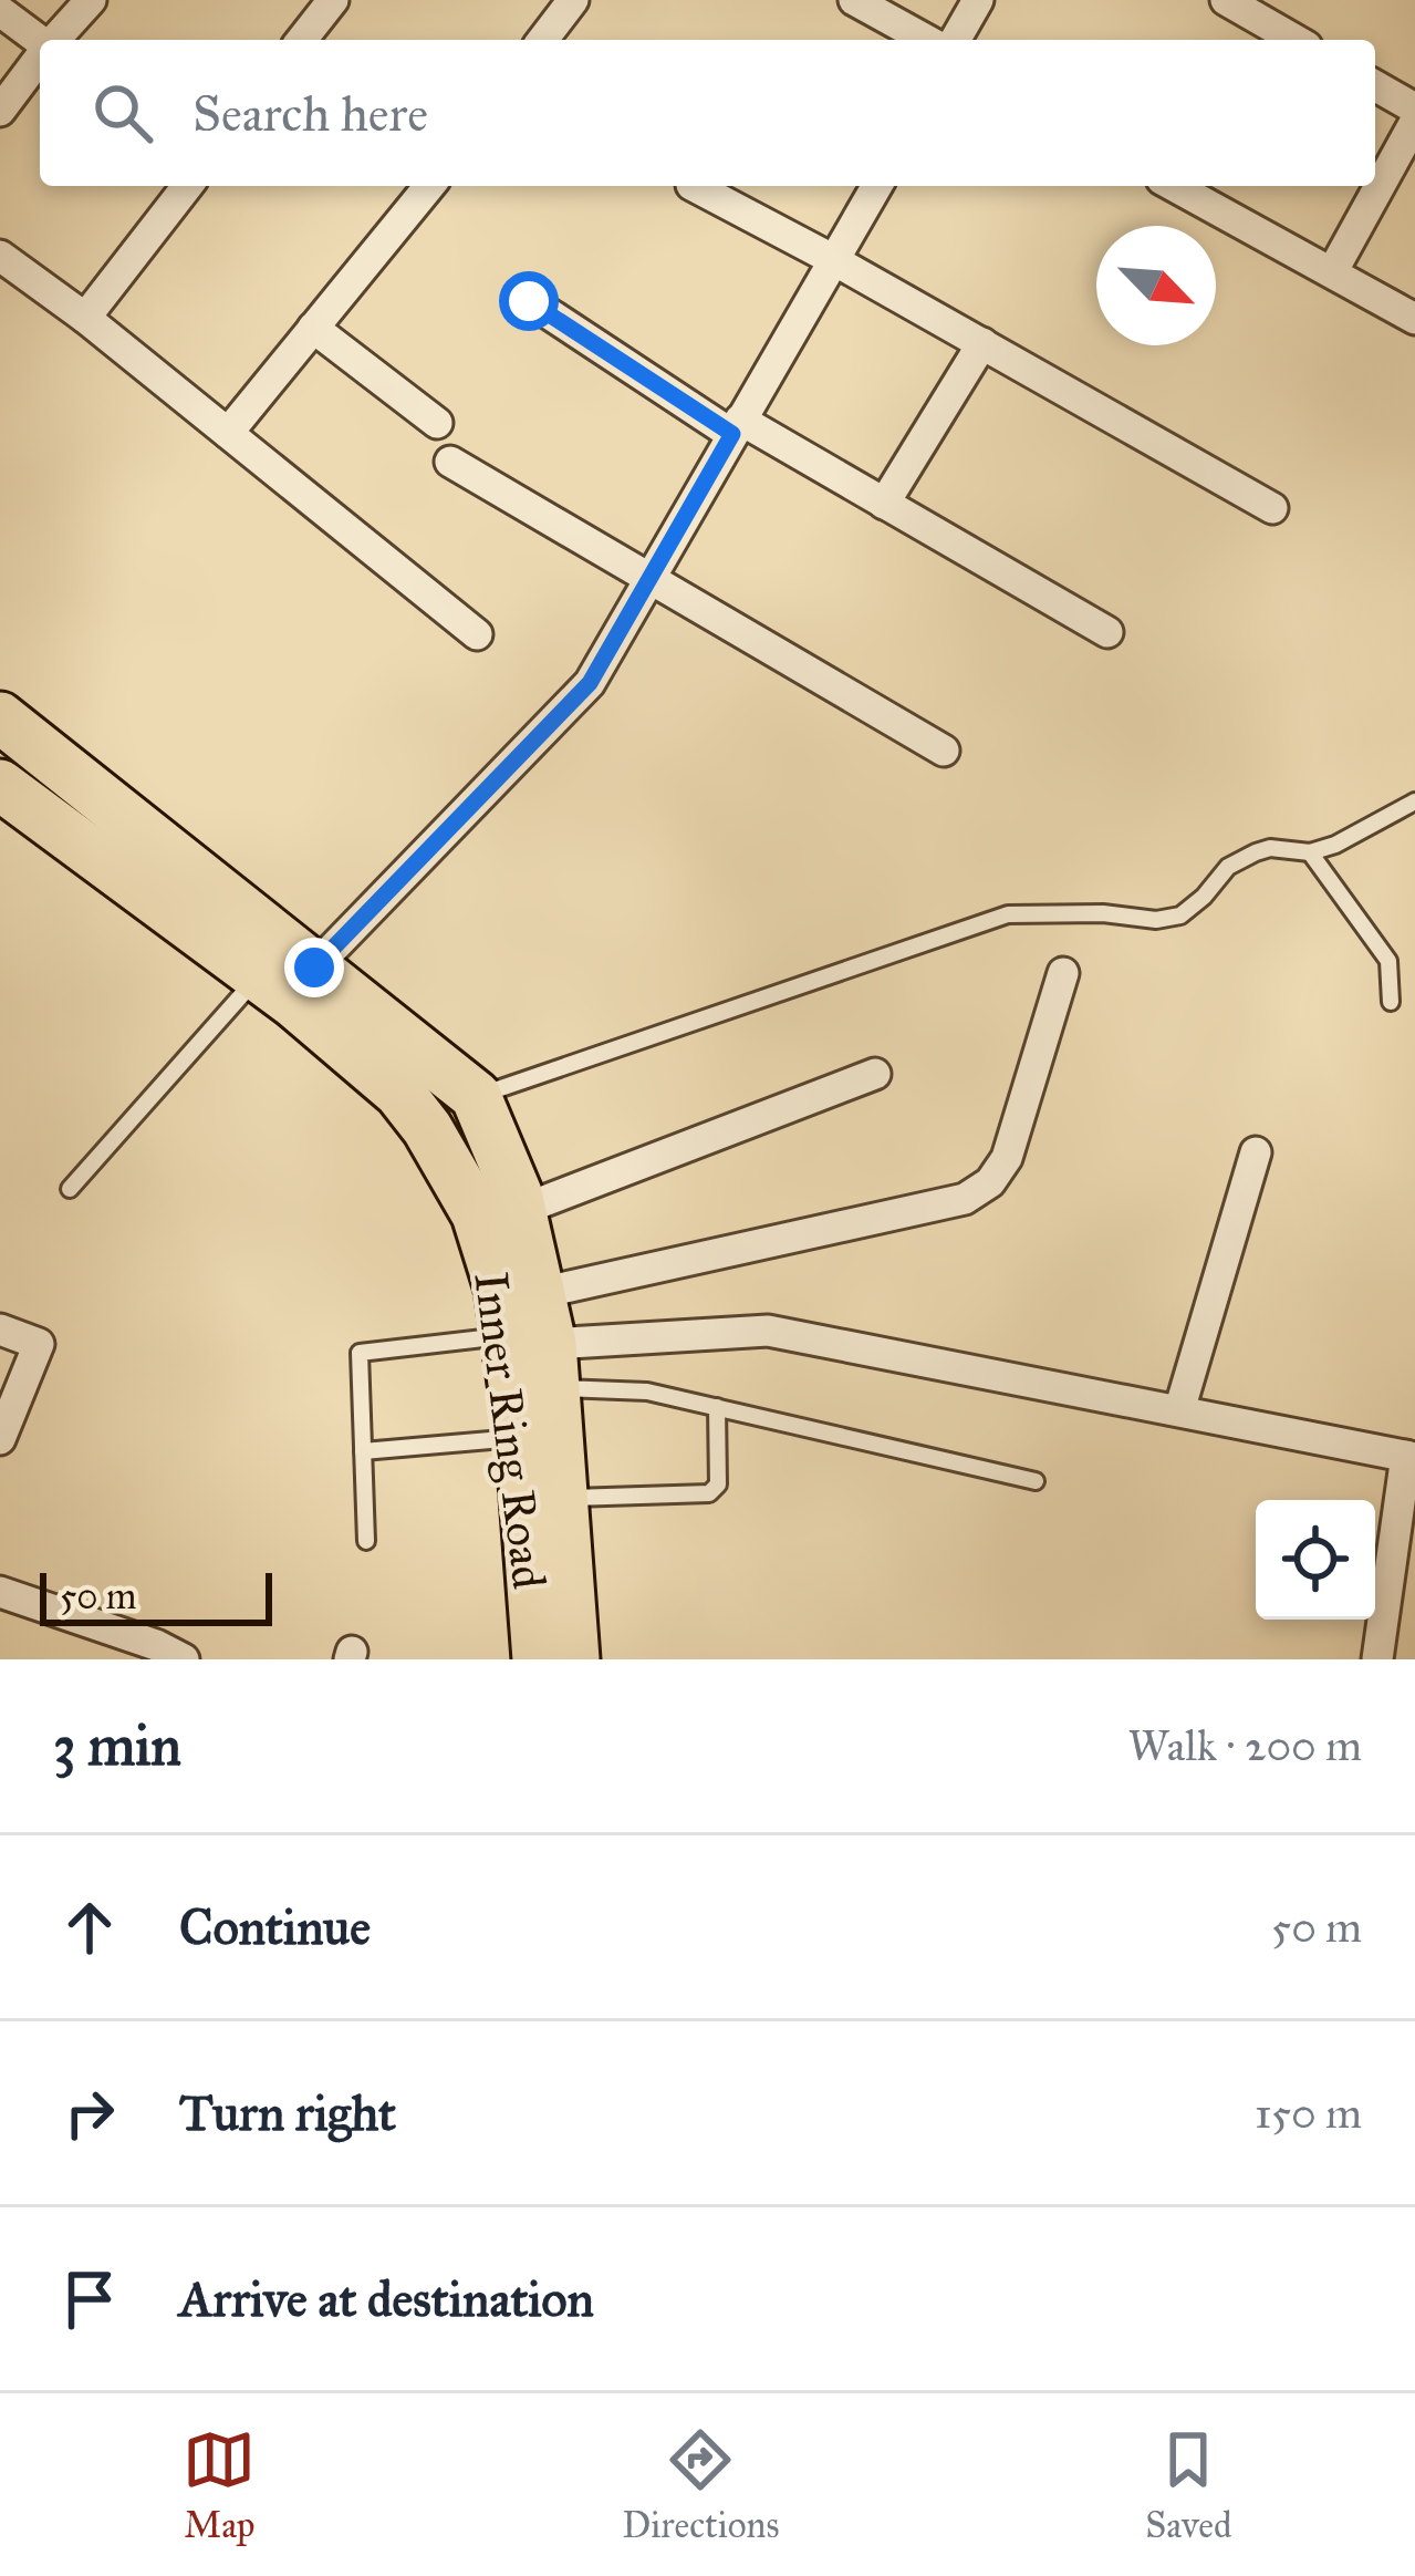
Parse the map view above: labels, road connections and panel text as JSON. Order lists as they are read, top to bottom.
{
  "streets": {
    "highway": ["Inner Ring Road"]
  },
  "scale_bar": "50 m",
  "north": "bottom right",
  "page": {
    "search": "Search here",
    "scale": "50 m",
    "heading": ["3 min", "Walk · 200 m"],
    "list": [
      ["Continue", "50 m"],
      ["Turn right", "150 m"],
      "Arrive at destination"
    ],
    "nav": ["Map", "Directions", "Saved"]
  }
}
